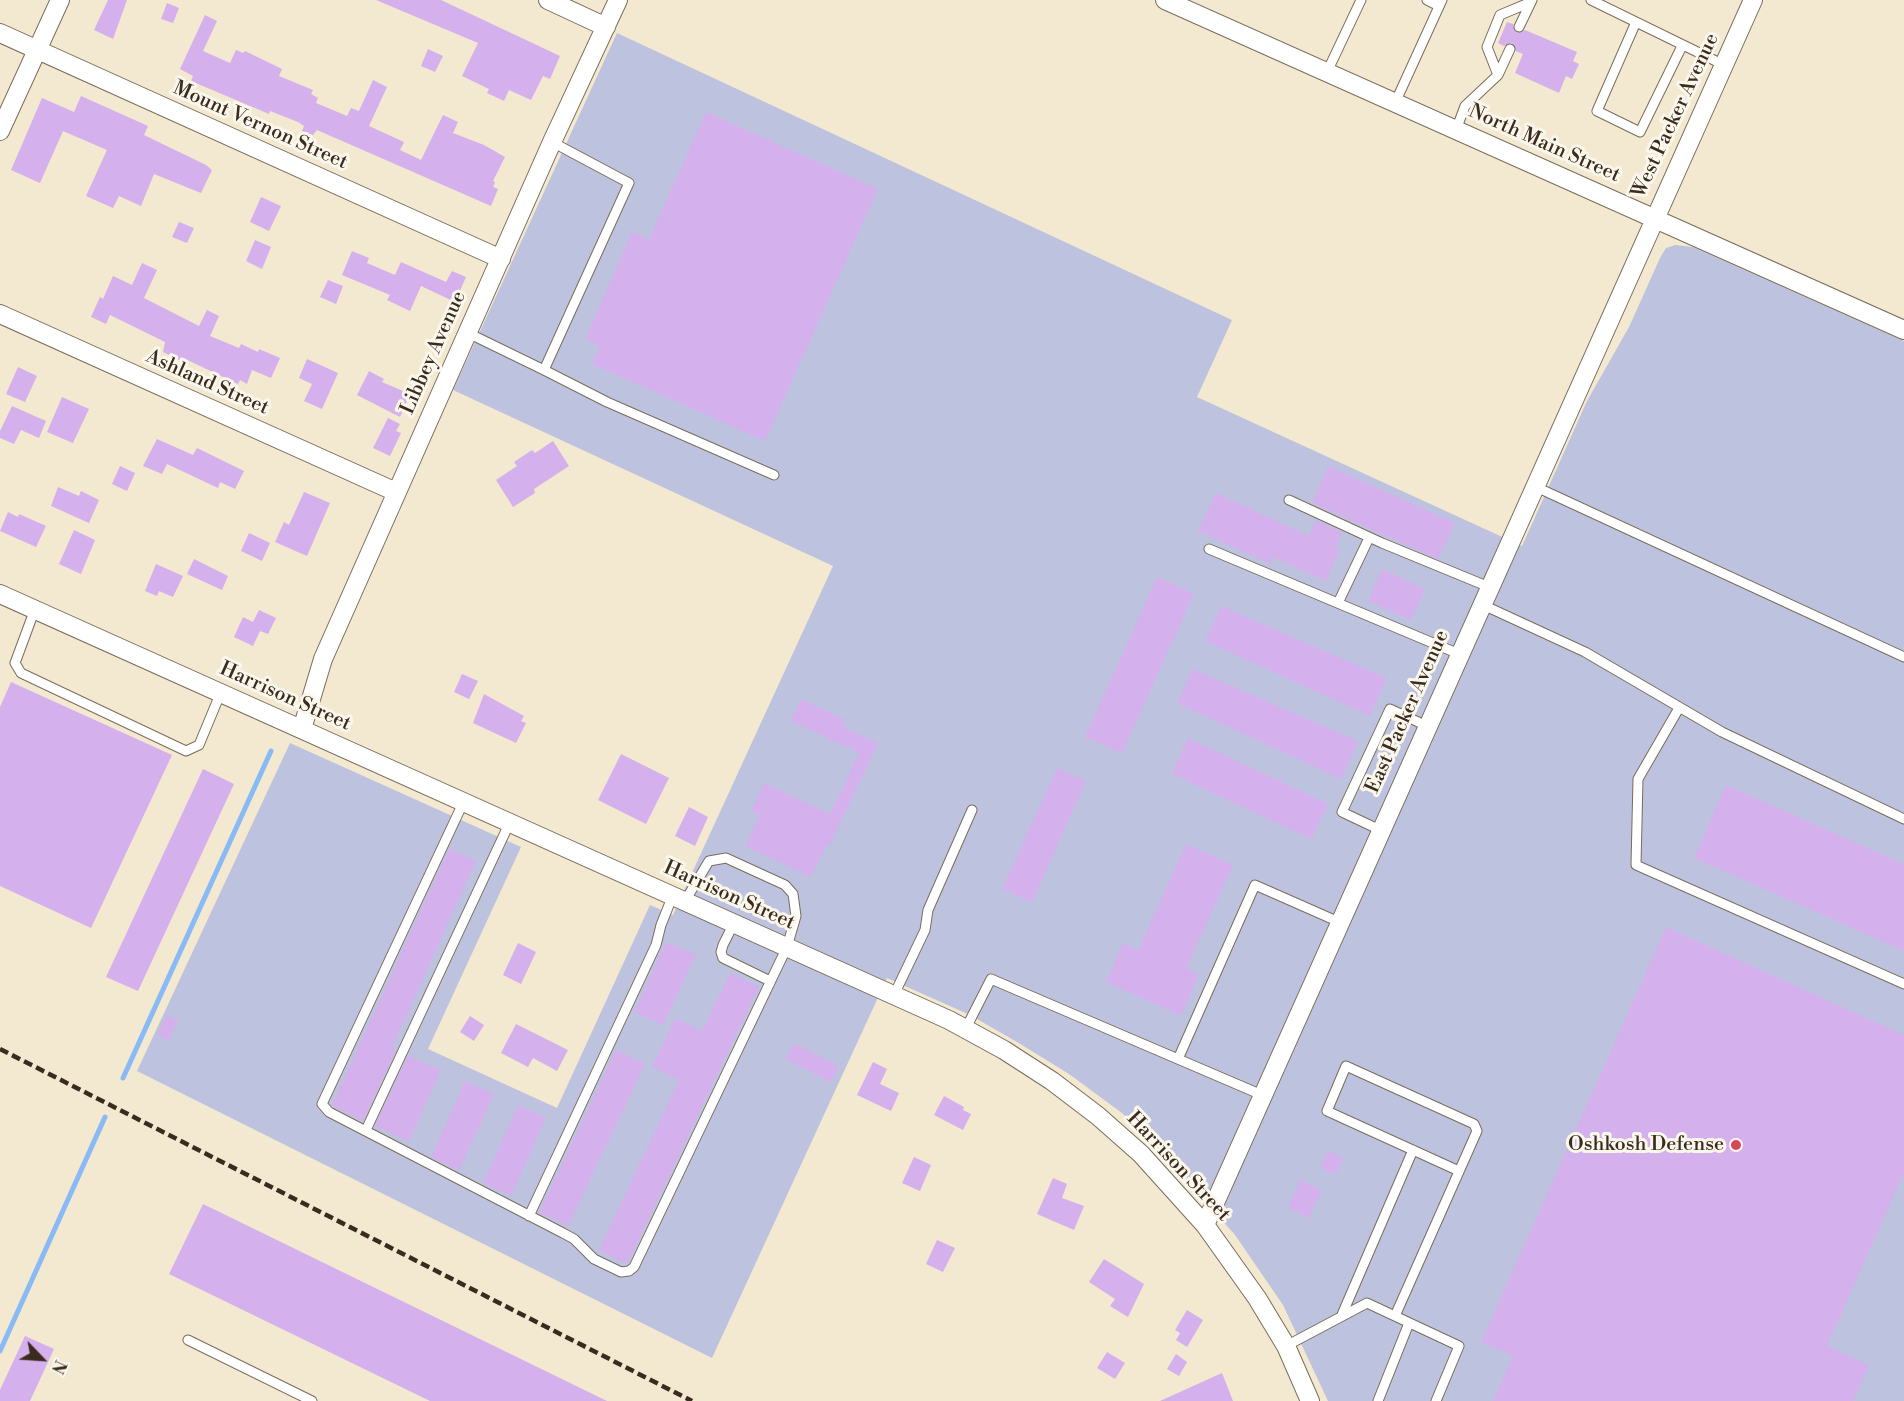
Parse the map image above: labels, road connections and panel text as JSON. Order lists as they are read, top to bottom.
{
  "streets": {
    "street": [
      "West Packer Avenue",
      "Mount Vernon Street",
      "North Main Street",
      "Libbey Avenue",
      "Ashland Street",
      "Harrison Street",
      "East Packer Avenue"
    ]
  },
  "crossings": [
    ["West Packer Avenue", "North Main Street"],
    ["West Packer Avenue", "East Packer Avenue"],
    ["Mount Vernon Street", "Libbey Avenue"],
    ["North Main Street", "East Packer Avenue"],
    ["Libbey Avenue", "Ashland Street"],
    ["Libbey Avenue", "Harrison Street"],
    ["Harrison Street", "East Packer Avenue"]
  ],
  "places": ["Oshkosh Defense"],
  "north": "bottom right"
}
